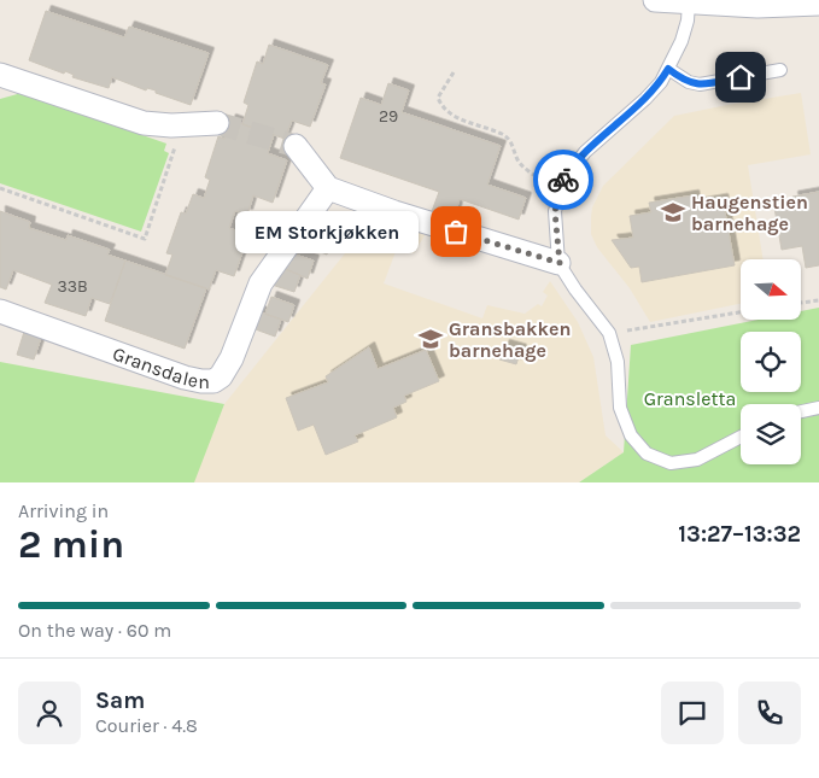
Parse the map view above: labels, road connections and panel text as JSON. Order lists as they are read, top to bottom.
{
  "streets": {
    "street": ["Gransdalen"]
  },
  "parks": ["Gransletta"],
  "places": {
    "school or university": ["Haugenstien barnehage", "Gransbakken barnehage"],
    "other": ["EM Storkjøkken"]
  },
  "house_numbers": ["29", "33B"],
  "north": "right",
  "page": {
    "bubble": "EM Storkjøkken",
    "heading": ["2 min", "Arriving in", "13:27–13:32"],
    "panel": ["Sam", "Courier · 4.8"],
    "bar": "On the way · 60 m"
  }
}
